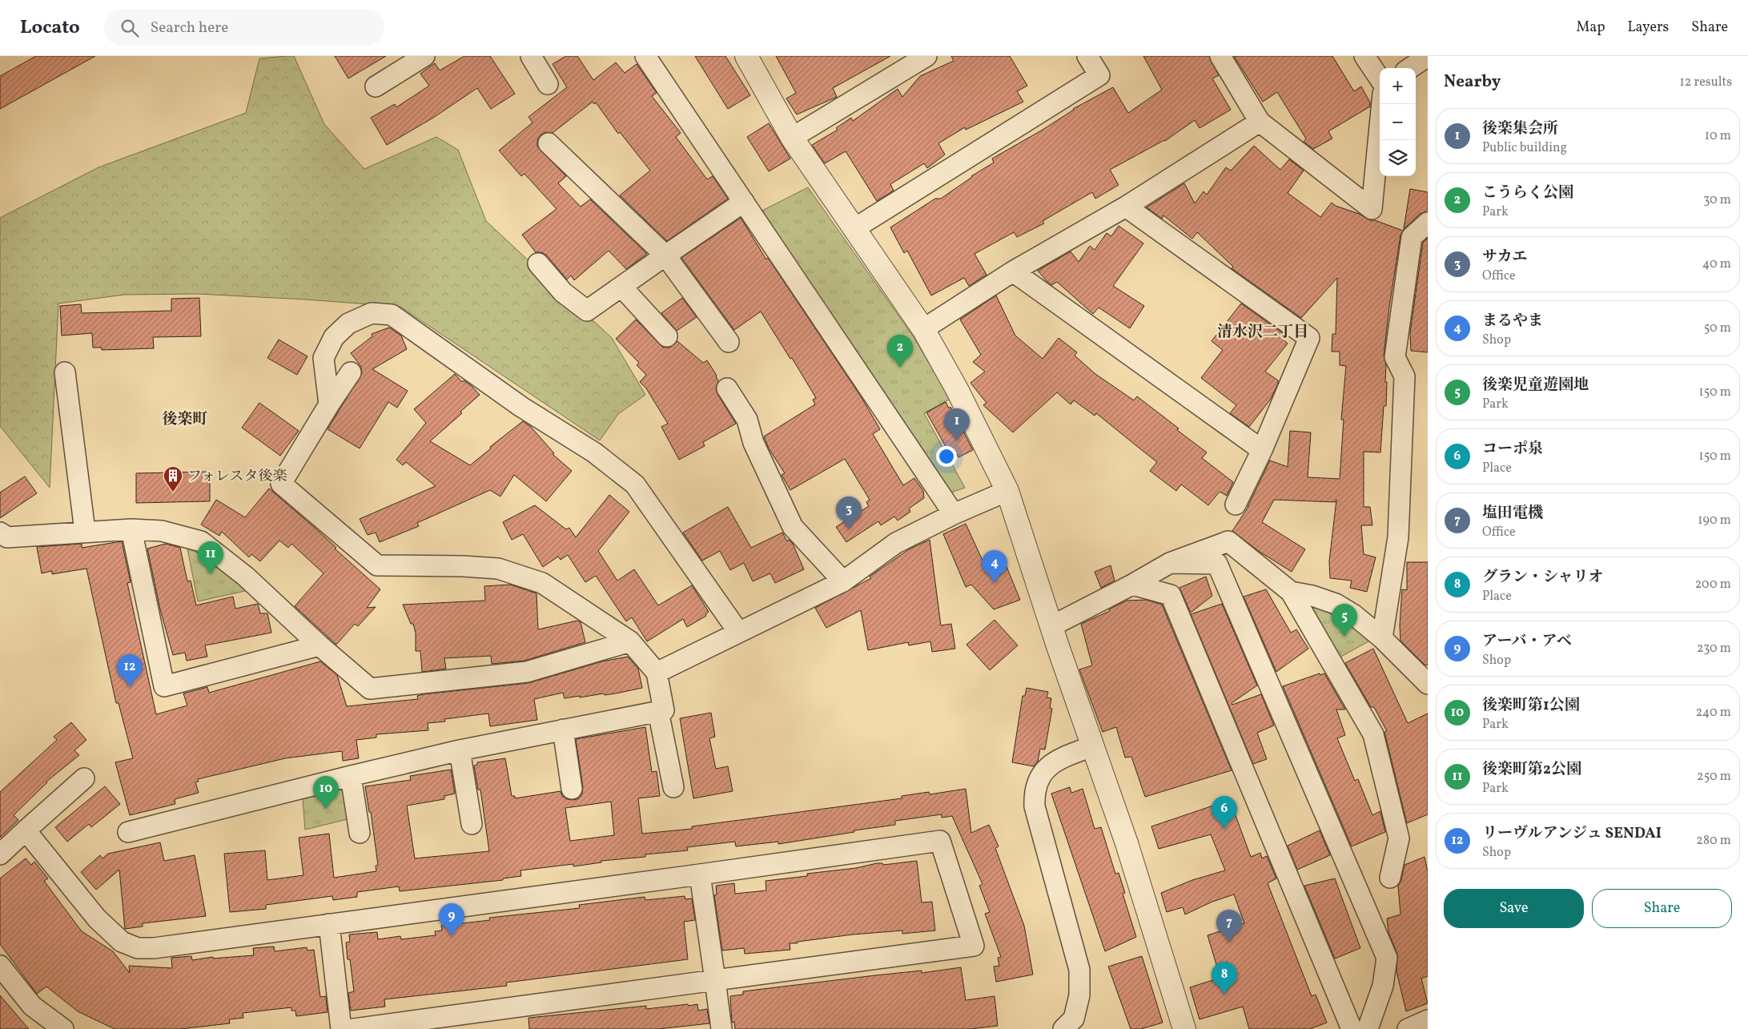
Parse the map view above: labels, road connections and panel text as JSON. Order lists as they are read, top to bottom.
{
  "districts": ["清水沢二丁目", "後楽町"],
  "places": {
    "building": ["フォレスタ後楽"]
  },
  "page": {
    "header": "Locato",
    "search": "Search here",
    "nav": ["Map", "Layers", "Share"],
    "heading": ["Nearby", "12 results"],
    "map_buttons": ["+", "−"],
    "list": [
      {
        "mark": "1",
        "name": "後楽集会所",
        "note": "Public building",
        "value": "10 m"
      },
      {
        "mark": "2",
        "name": "こうらく公園",
        "note": "Park",
        "value": "30 m"
      },
      {
        "mark": "3",
        "name": "サカエ",
        "note": "Office",
        "value": "40 m"
      },
      {
        "mark": "4",
        "name": "まるやま",
        "note": "Shop",
        "value": "50 m"
      },
      {
        "mark": "5",
        "name": "後楽児童遊園地",
        "note": "Park",
        "value": "150 m"
      },
      {
        "mark": "6",
        "name": "コーポ泉",
        "note": "Place",
        "value": "150 m"
      },
      {
        "mark": "7",
        "name": "塩田電機",
        "note": "Office",
        "value": "190 m"
      },
      {
        "mark": "8",
        "name": "グラン・シャリオ",
        "note": "Place",
        "value": "200 m"
      },
      {
        "mark": "9",
        "name": "アーバ・アベ",
        "note": "Shop",
        "value": "230 m"
      },
      {
        "mark": "10",
        "name": "後楽町第1公園",
        "note": "Park",
        "value": "240 m"
      },
      {
        "mark": "11",
        "name": "後楽町第2公園",
        "note": "Park",
        "value": "250 m"
      },
      {
        "mark": "12",
        "name": "リーヴルアンジュ SENDAI",
        "note": "Shop",
        "value": "280 m"
      }
    ],
    "pins": [
      "2",
      "1",
      "3",
      "11",
      "4",
      "5",
      "12",
      "10",
      "6",
      "9",
      "7",
      "8"
    ],
    "buttons": ["Save", "Share"]
  }
}
